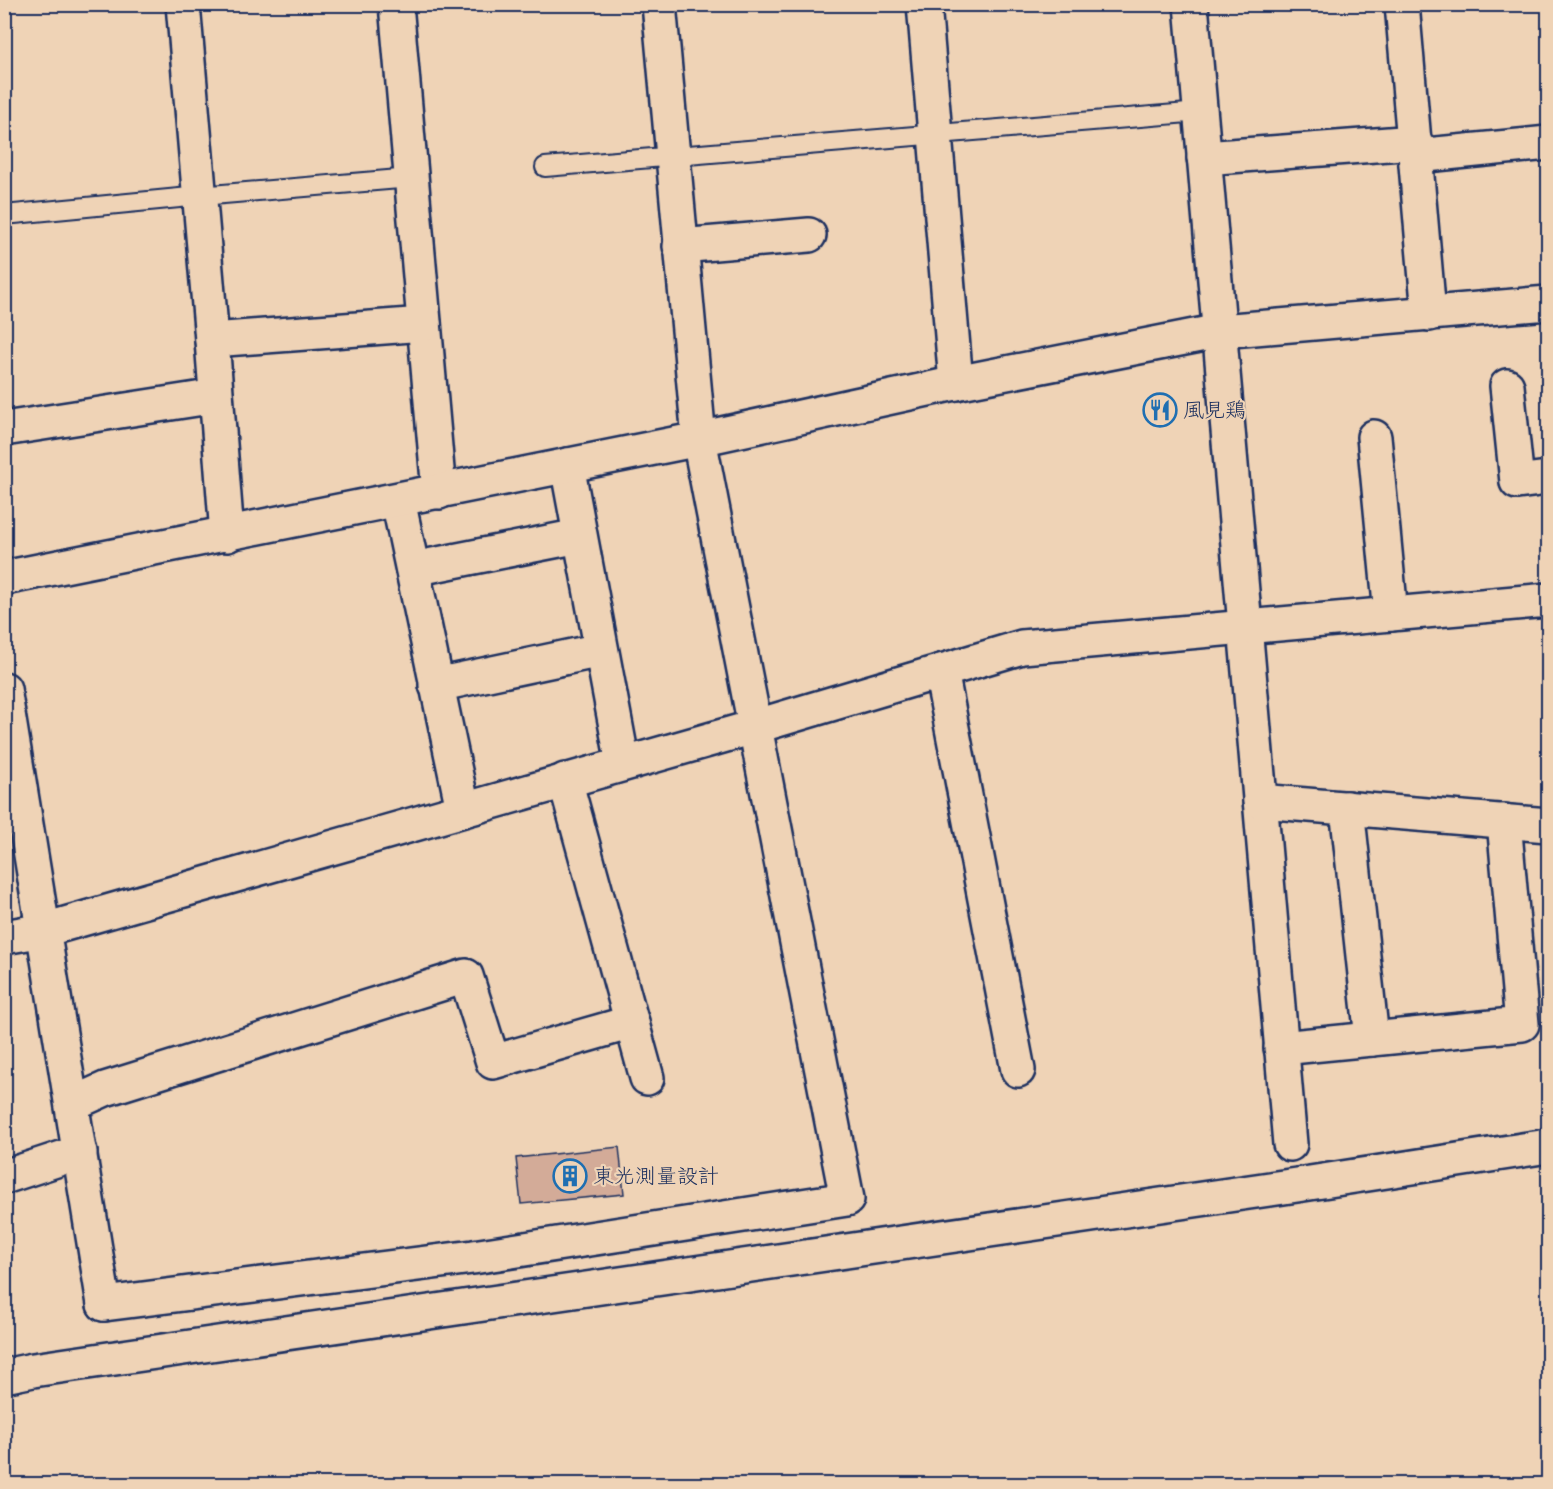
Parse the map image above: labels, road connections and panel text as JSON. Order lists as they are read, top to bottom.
{
  "places": {
    "restaurant": ["風見鶏"],
    "building": ["東光測量設計"]
  }
}
